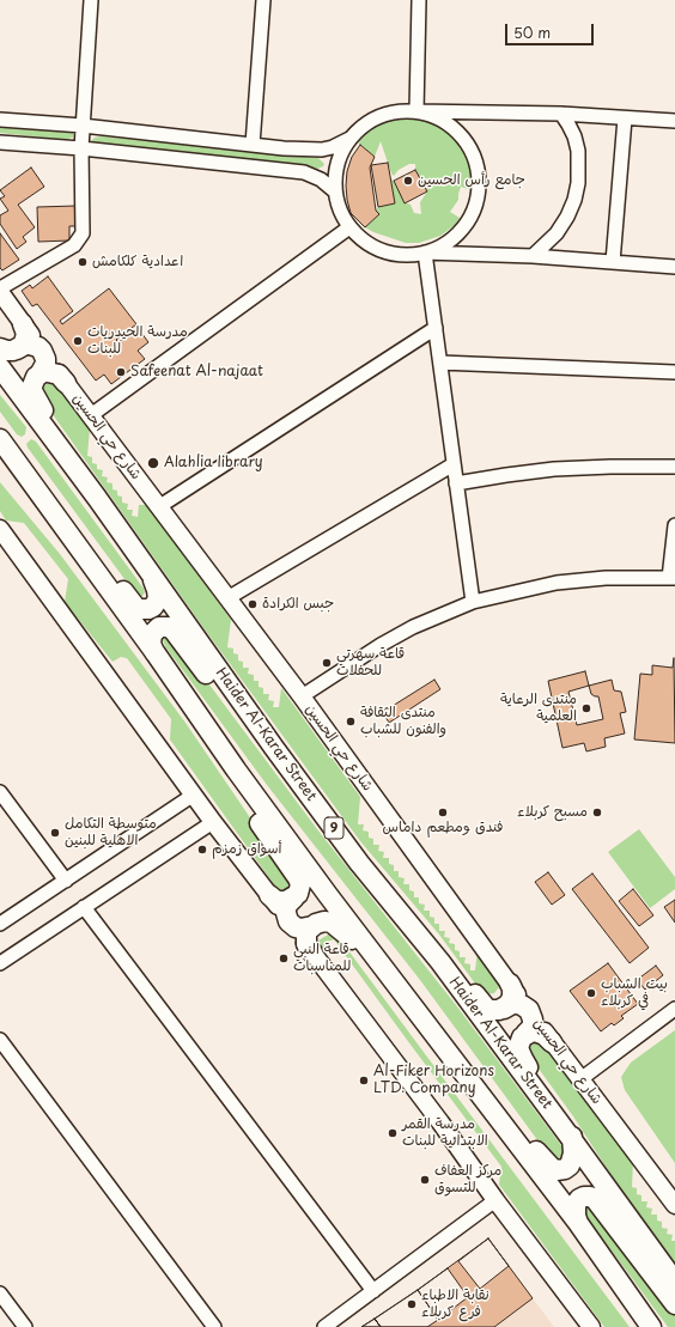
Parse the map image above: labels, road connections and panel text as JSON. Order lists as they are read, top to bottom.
{
  "streets": {
    "highway": ["Haider Al-Karar Street", "9"],
    "main road": ["شارع حي الحسين"]
  },
  "places": [
    "جامع رأس الحسين",
    "اعدادية كلكامش",
    "مدرسة الحيدريات للبنات",
    "Safeenat Al-najaat",
    "Alahlia library",
    "جبس الكرادة",
    "قاعة سهرتي للحفلات",
    "منتدى الرعاية العلمية",
    "منتدى الثقافة والفنون للشباب",
    "فندق ومطعم داماس",
    "مسبح كربلاء",
    "متوسطة التكامل الاهلية للبنين",
    "أسواق زمزم",
    "قاعة النبي للمناسبات",
    "بيت الشباب في كربلاء",
    "Al-Fiker Horizons LTD. Company",
    "مدرسة القمر الابتدائية للبنات",
    "مركز العفاف للتسوق",
    "نقابة الاطباء فرع كربلاء"
  ],
  "scale_bar": "50 m"
}
